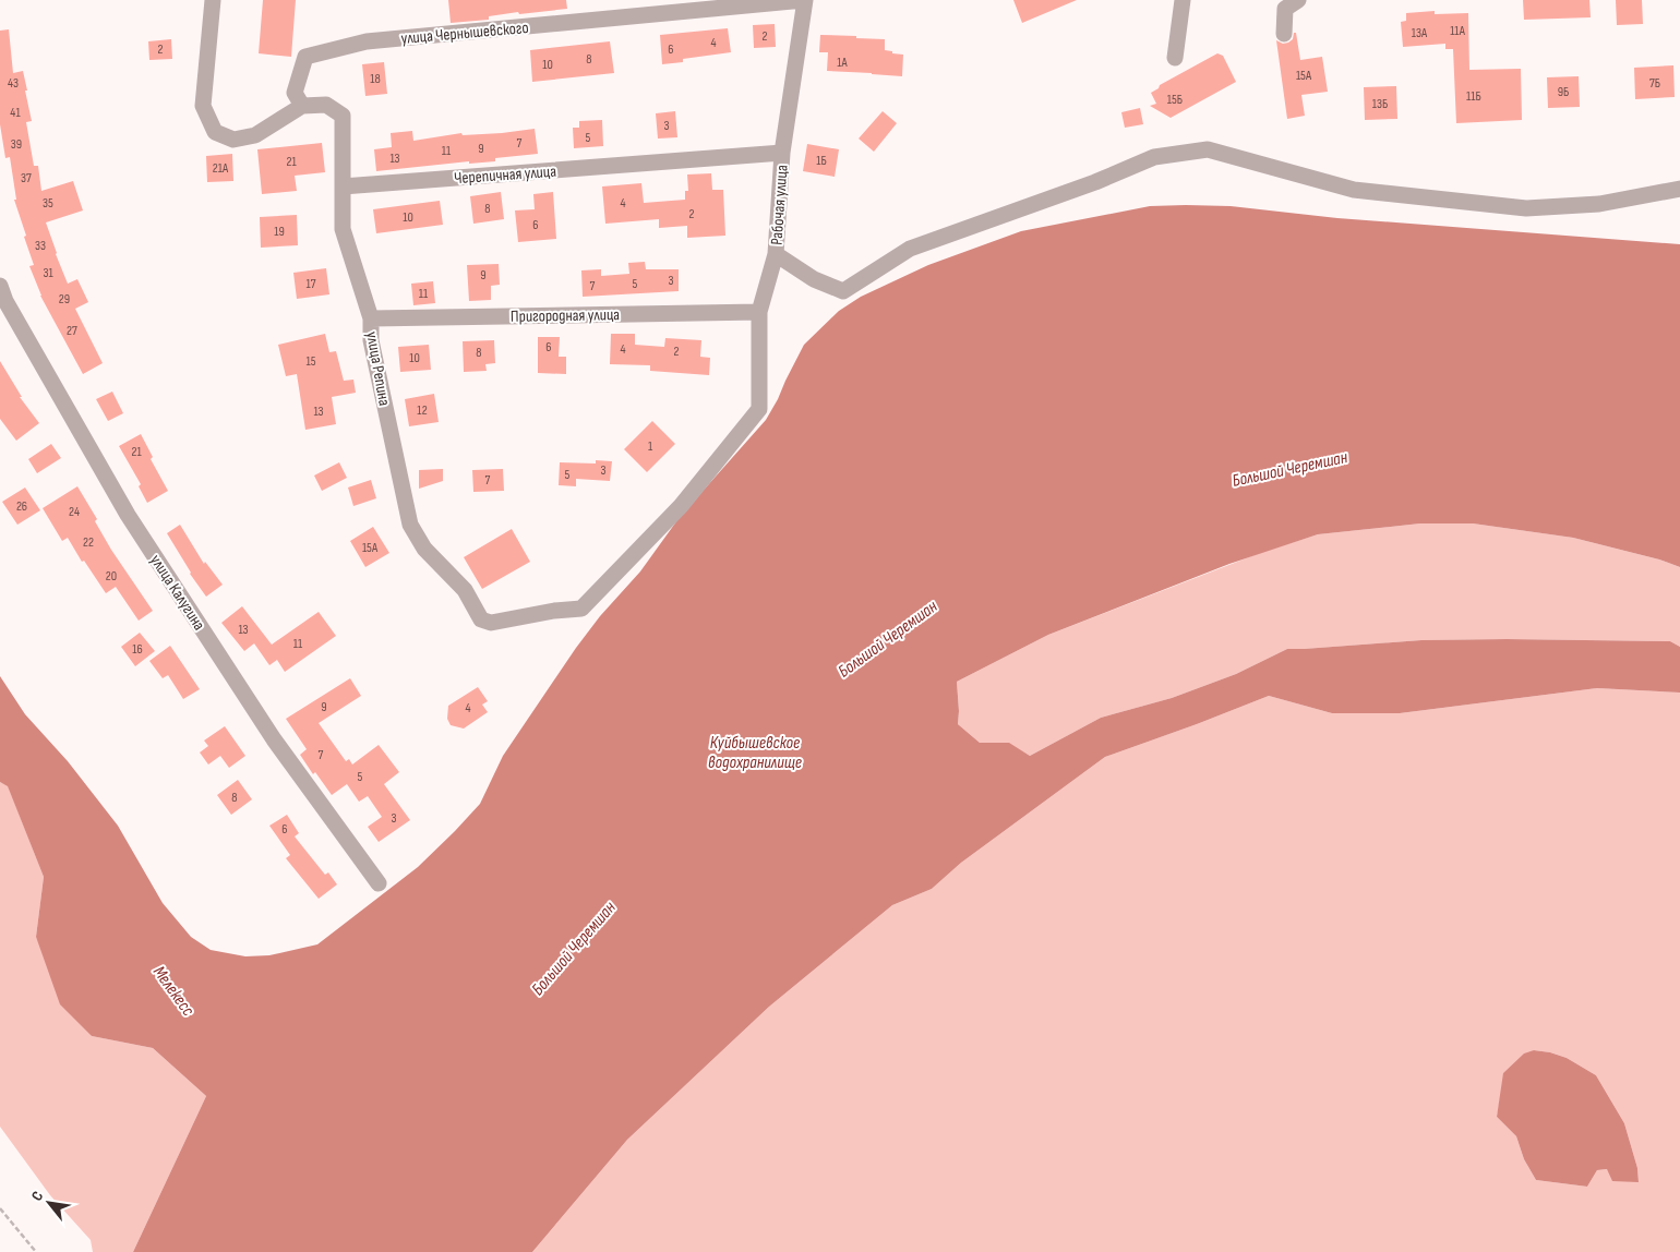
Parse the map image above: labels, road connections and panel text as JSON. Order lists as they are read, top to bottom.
{
  "streets": {
    "street": [
      "улица Чернышевского",
      "Черепичная улица",
      "Рабочая улица",
      "Пригородная улица",
      "улица Репина",
      "улица Калугина"
    ]
  },
  "crossings": [
    ["улица Чернышевского", "Рабочая улица"],
    ["Черепичная улица", "Рабочая улица"],
    ["Черепичная улица", "улица Репина"],
    ["Рабочая улица", "Пригородная улица"],
    ["Рабочая улица", "улица Репина"],
    ["Пригородная улица", "улица Репина"]
  ],
  "water": ["Большой Черемшан", "Куйбышевское водохранилище", "Мелекесс"],
  "house_numbers": [
    "11А",
    "13А",
    "2",
    "4",
    "2",
    "6",
    "8",
    "1А",
    "10",
    "15А",
    "18",
    "43",
    "7Б",
    "9Б",
    "11Б",
    "15Б",
    "13Б",
    "41",
    "3",
    "5",
    "7",
    "39",
    "9",
    "11",
    "13",
    "1Б",
    "21",
    "21А",
    "37",
    "35",
    "4",
    "8",
    "2",
    "10",
    "6",
    "19",
    "33",
    "31",
    "9",
    "3",
    "17",
    "5",
    "7",
    "11",
    "29",
    "27",
    "6",
    "4",
    "2",
    "8",
    "10",
    "15",
    "12",
    "13",
    "1",
    "21",
    "3",
    "5",
    "7",
    "26",
    "24",
    "22",
    "15А",
    "20",
    "13",
    "11",
    "16",
    "9",
    "4",
    "7",
    "5",
    "8",
    "3",
    "6"
  ],
  "north": "top left"
}
